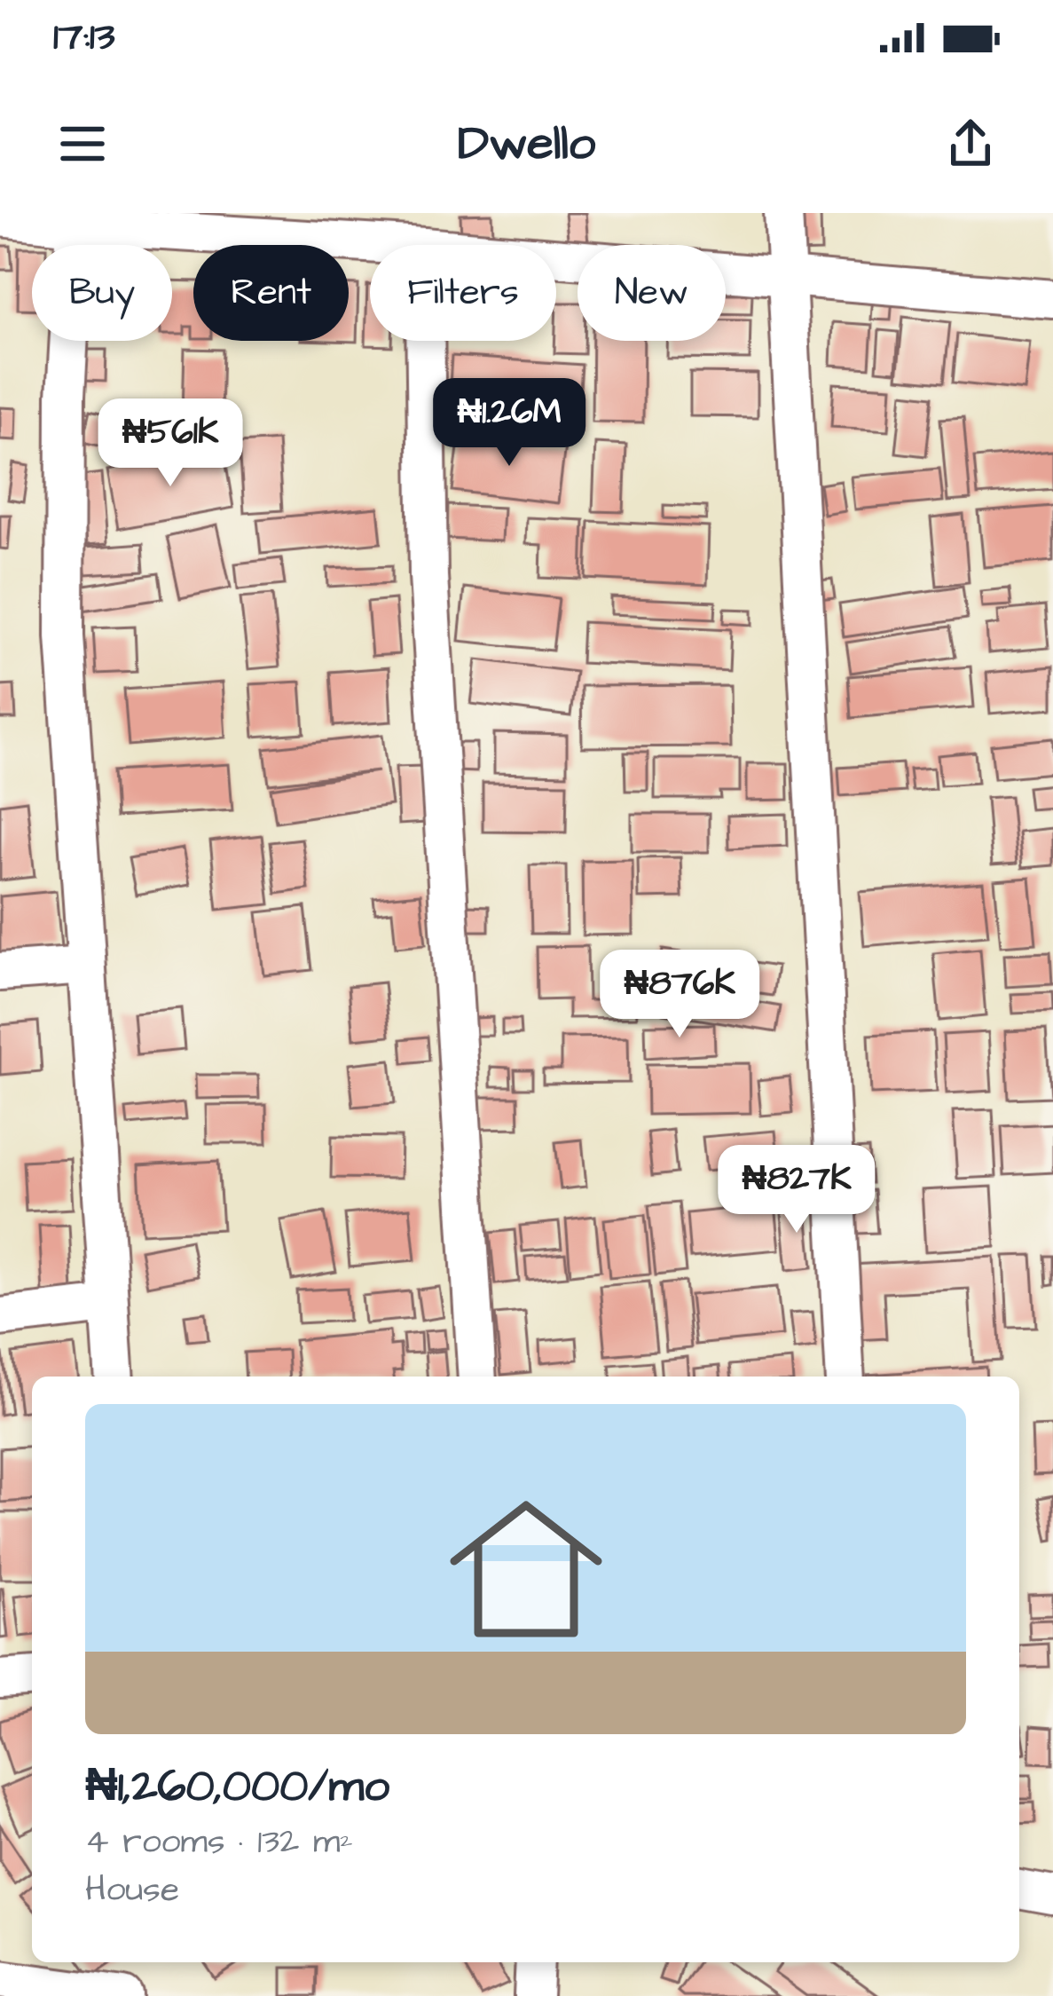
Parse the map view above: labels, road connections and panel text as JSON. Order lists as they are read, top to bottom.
{
  "page": {
    "status": "17:13",
    "header": "Dwello",
    "chip": [
      "Buy",
      "Rent",
      "Filters",
      "New"
    ],
    "price": [
      "₦1.26M",
      "₦561K",
      "₦876K",
      "₦827K"
    ],
    "list": [
      {
        "name": "₦1,260,000/mo",
        "note": "4 rooms · 132 m² · House"
      }
    ]
  }
}
